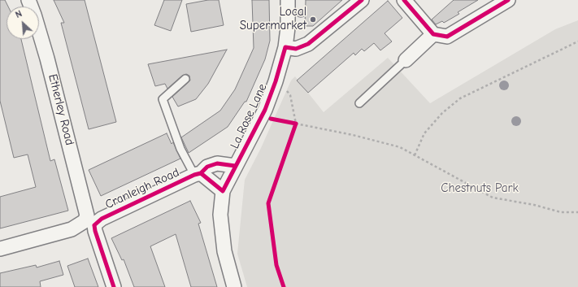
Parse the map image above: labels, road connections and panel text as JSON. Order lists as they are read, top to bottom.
{
  "streets": {
    "street": ["Etherley Road", "La Rose Lane", "Cranleigh Road"]
  },
  "crossings": [
    ["Etherley Road", "Cranleigh Road"],
    ["La Rose Lane", "Cranleigh Road"]
  ],
  "parks": ["Chestnuts Park"],
  "places": ["Local Supermarket"],
  "north": "top left"
}
